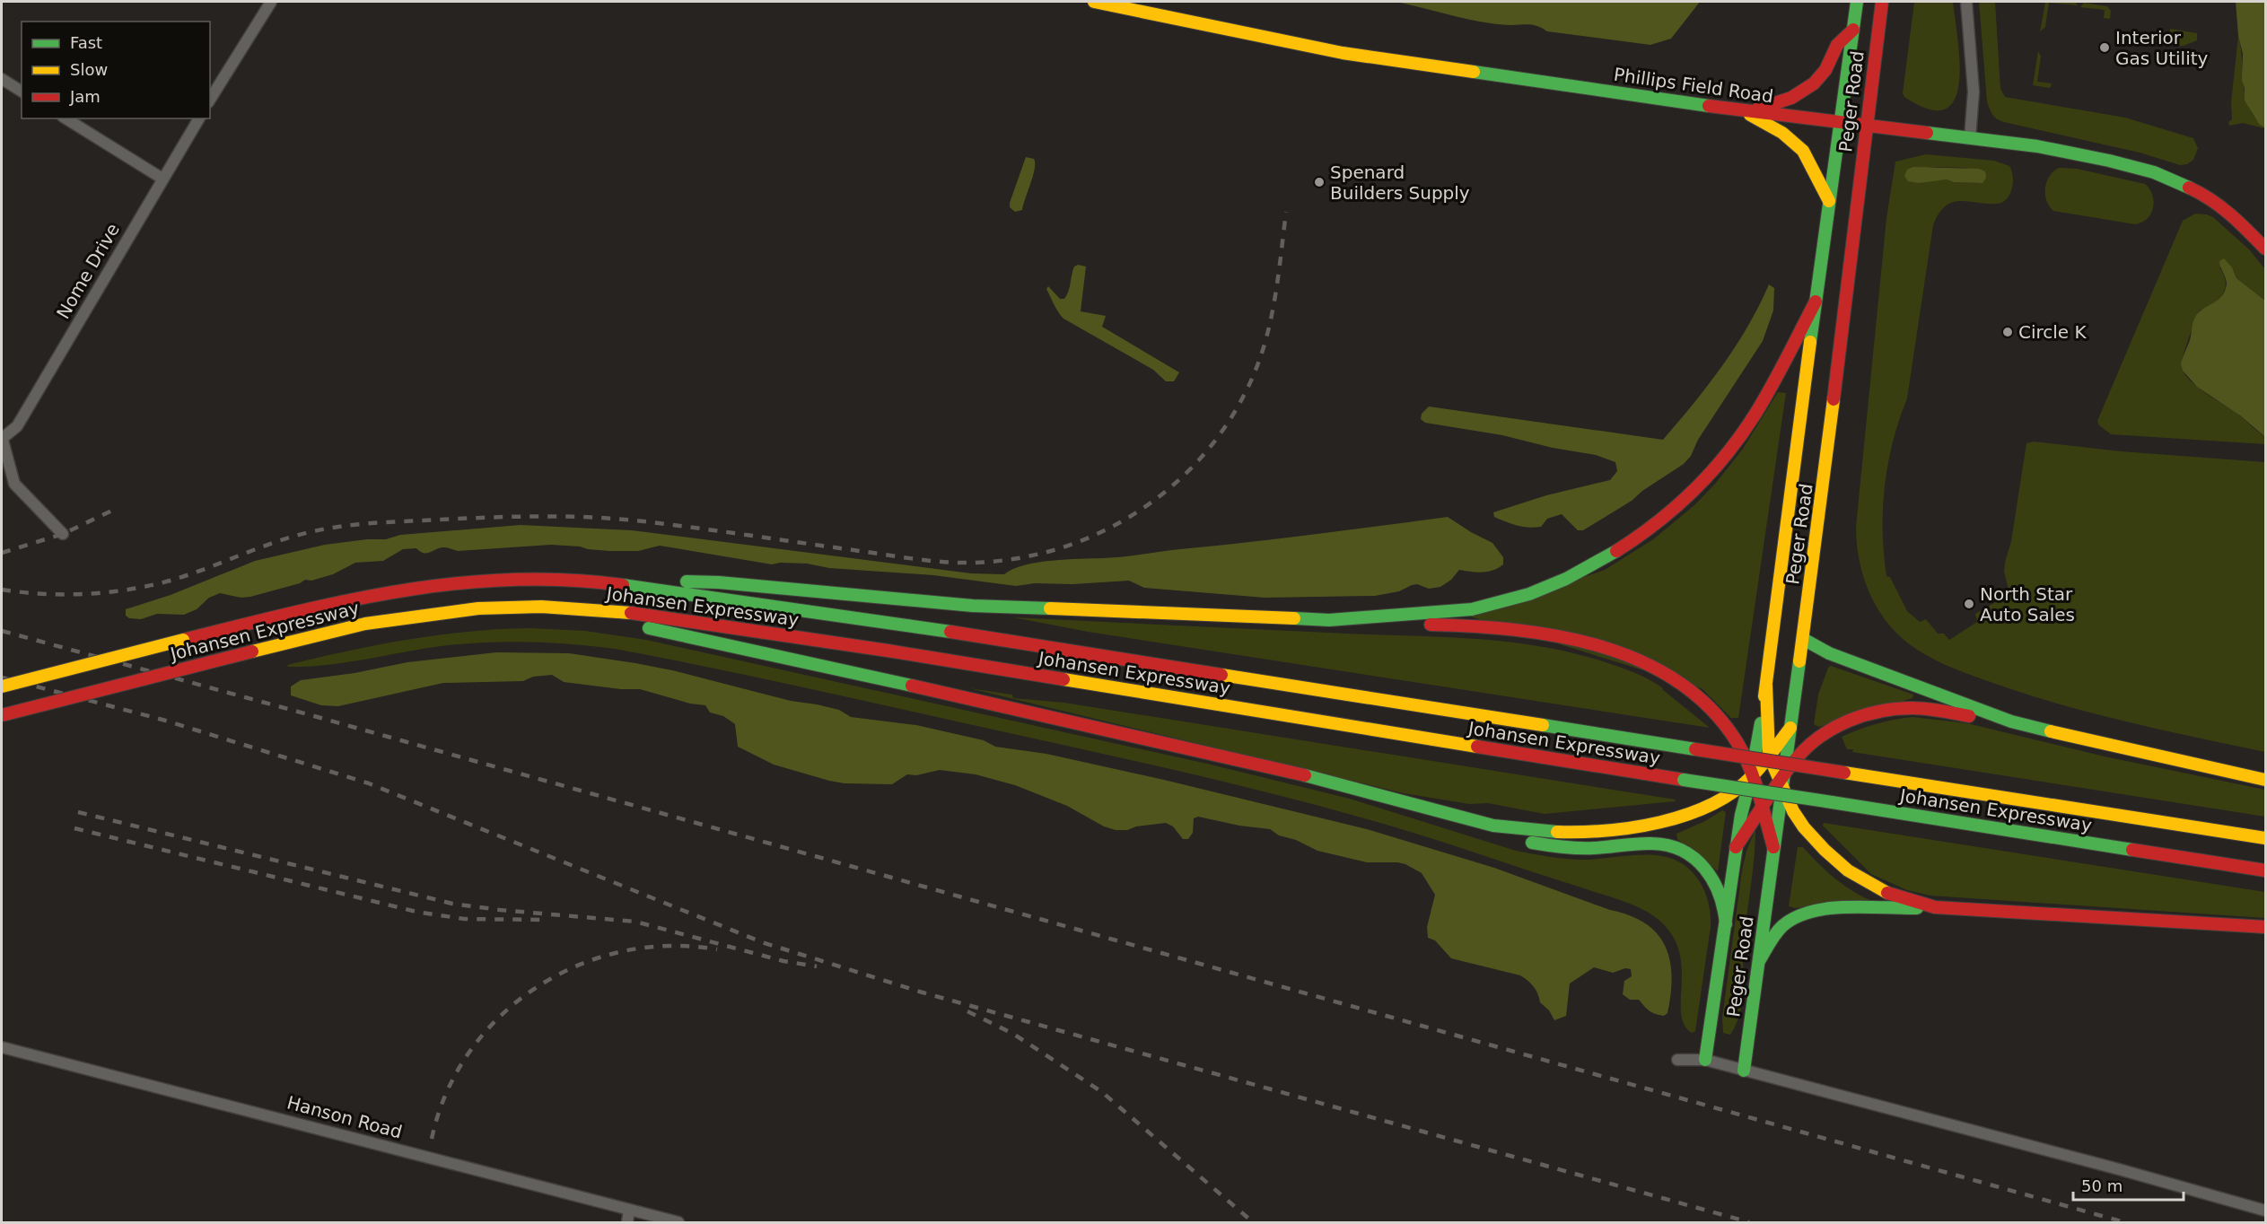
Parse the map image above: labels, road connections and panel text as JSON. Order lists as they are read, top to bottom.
{
  "streets": {
    "main road": ["Phillips Field Road", "Peger Road", "Johansen Expressway"],
    "street": ["Nome Drive", "Hanson Road"]
  },
  "crossings": [
    ["Phillips Field Road", "Peger Road"]
  ],
  "places": [
    "Interior Gas Utility",
    "Spenard Builders Supply",
    "Circle K",
    "North Star Auto Sales"
  ],
  "legend": ["Fast", "Slow", "Jam"],
  "scale_bar": "50 m"
}
